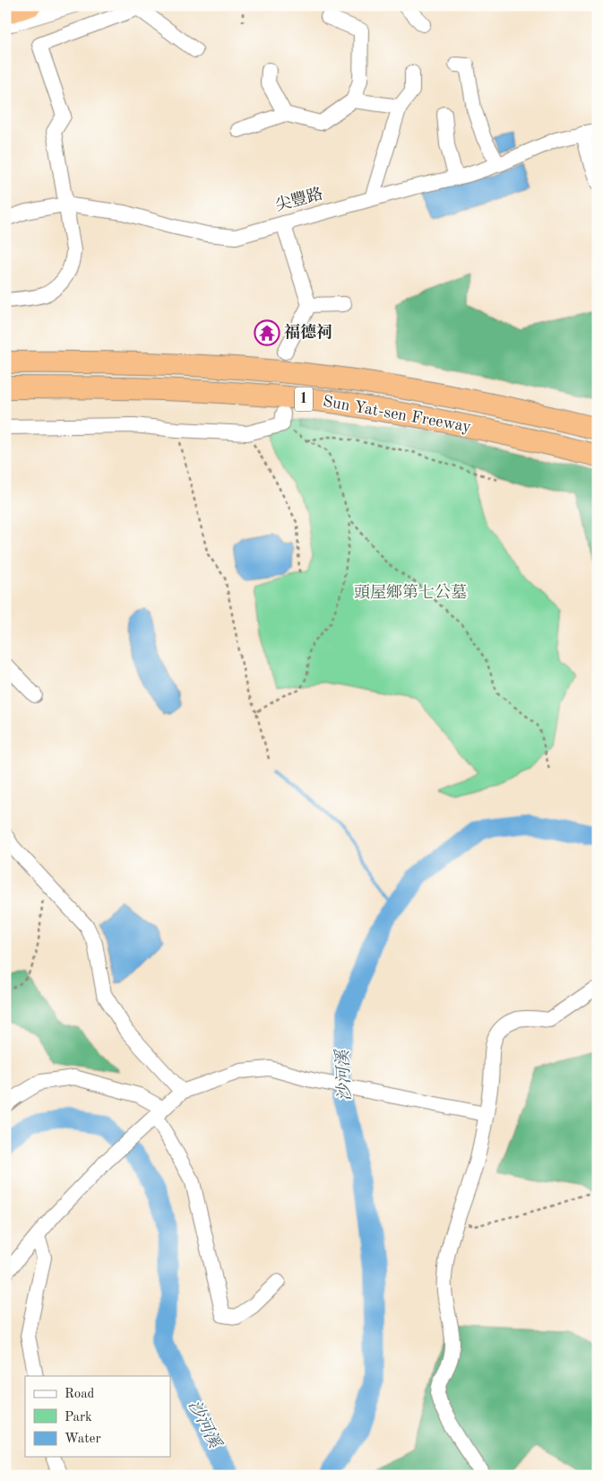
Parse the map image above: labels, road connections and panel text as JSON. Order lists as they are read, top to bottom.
{
  "streets": {
    "highway": ["1", "Sun Yat-sen Freeway"],
    "street": ["尖豐路"]
  },
  "water": ["沙河溪"],
  "parks": ["頭屋鄉第七公墓"],
  "places": {
    "temple": ["福德祠"]
  },
  "legend": ["Road", "Park", "Water"]
}
